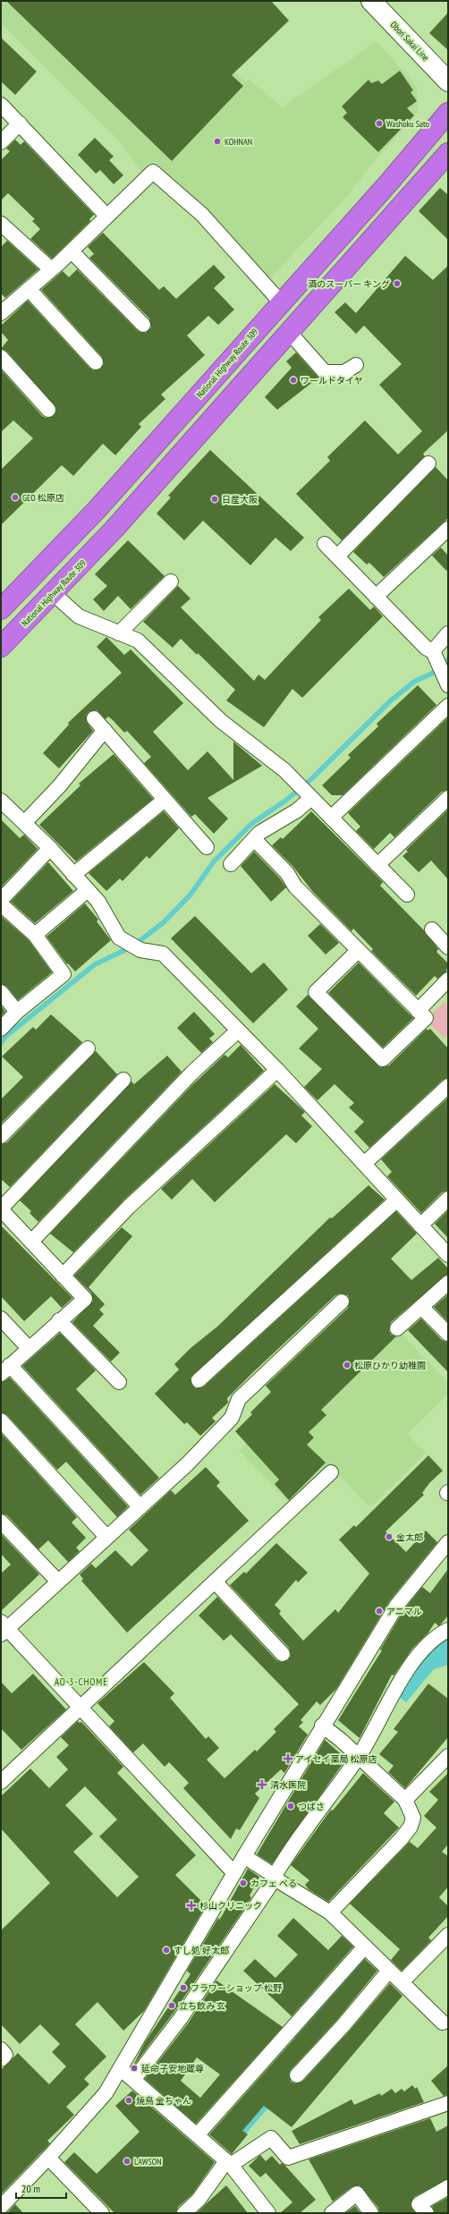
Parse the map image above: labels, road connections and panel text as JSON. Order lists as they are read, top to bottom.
{
  "streets": {
    "highway": ["National Highway Route 309"],
    "main road": ["Obori Sakai Line"]
  },
  "districts": ["AO 3-CHOME"],
  "places": {
    "other": [
      "Washoku Sato",
      "KOHNAN",
      "酒のスーパー キング",
      "ワールドタイヤ",
      "GEO 松原店",
      "日産大阪",
      "松原ひかり幼稚園",
      "金太郎",
      "アニマル",
      "つばさ",
      "カフェ べる",
      "すし処 好太郎",
      "フラワーショップ 松野",
      "立ち飲み 玄",
      "延命子安地蔵尊",
      "焼鳥 金ちゃん",
      "LAWSON"
    ],
    "health": ["アイセイ薬局 松原店", "清水医院", "杉山クリニック"]
  },
  "scale_bar": "20 m"
}
